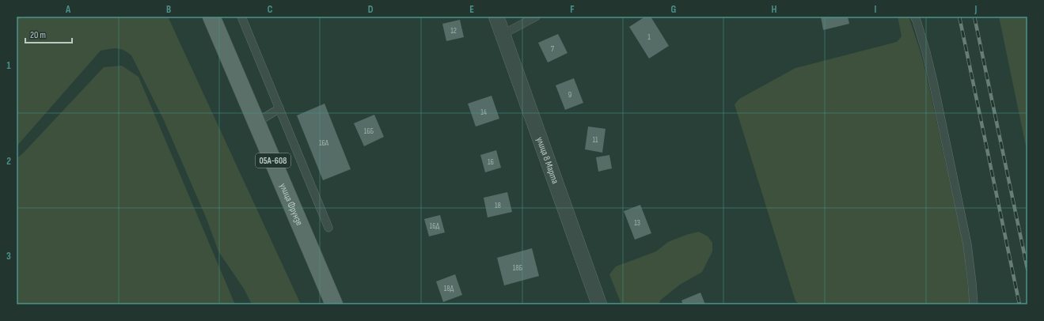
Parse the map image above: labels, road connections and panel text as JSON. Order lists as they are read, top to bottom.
{
  "streets": {
    "main road": ["05А-608", "улица Фрунзе"],
    "street": ["улица 8 Марта"]
  },
  "house_numbers": [
    "12",
    "1",
    "7",
    "9",
    "14",
    "16Б",
    "11",
    "16А",
    "16",
    "18",
    "13",
    "16Д",
    "18Б",
    "18Д"
  ],
  "scale_bar": "20 m",
  "grid": {
    "columns": [
      "A",
      "B",
      "C",
      "D",
      "E",
      "F",
      "G",
      "H",
      "I",
      "J"
    ],
    "rows": ["1", "2", "3"]
  }
}
